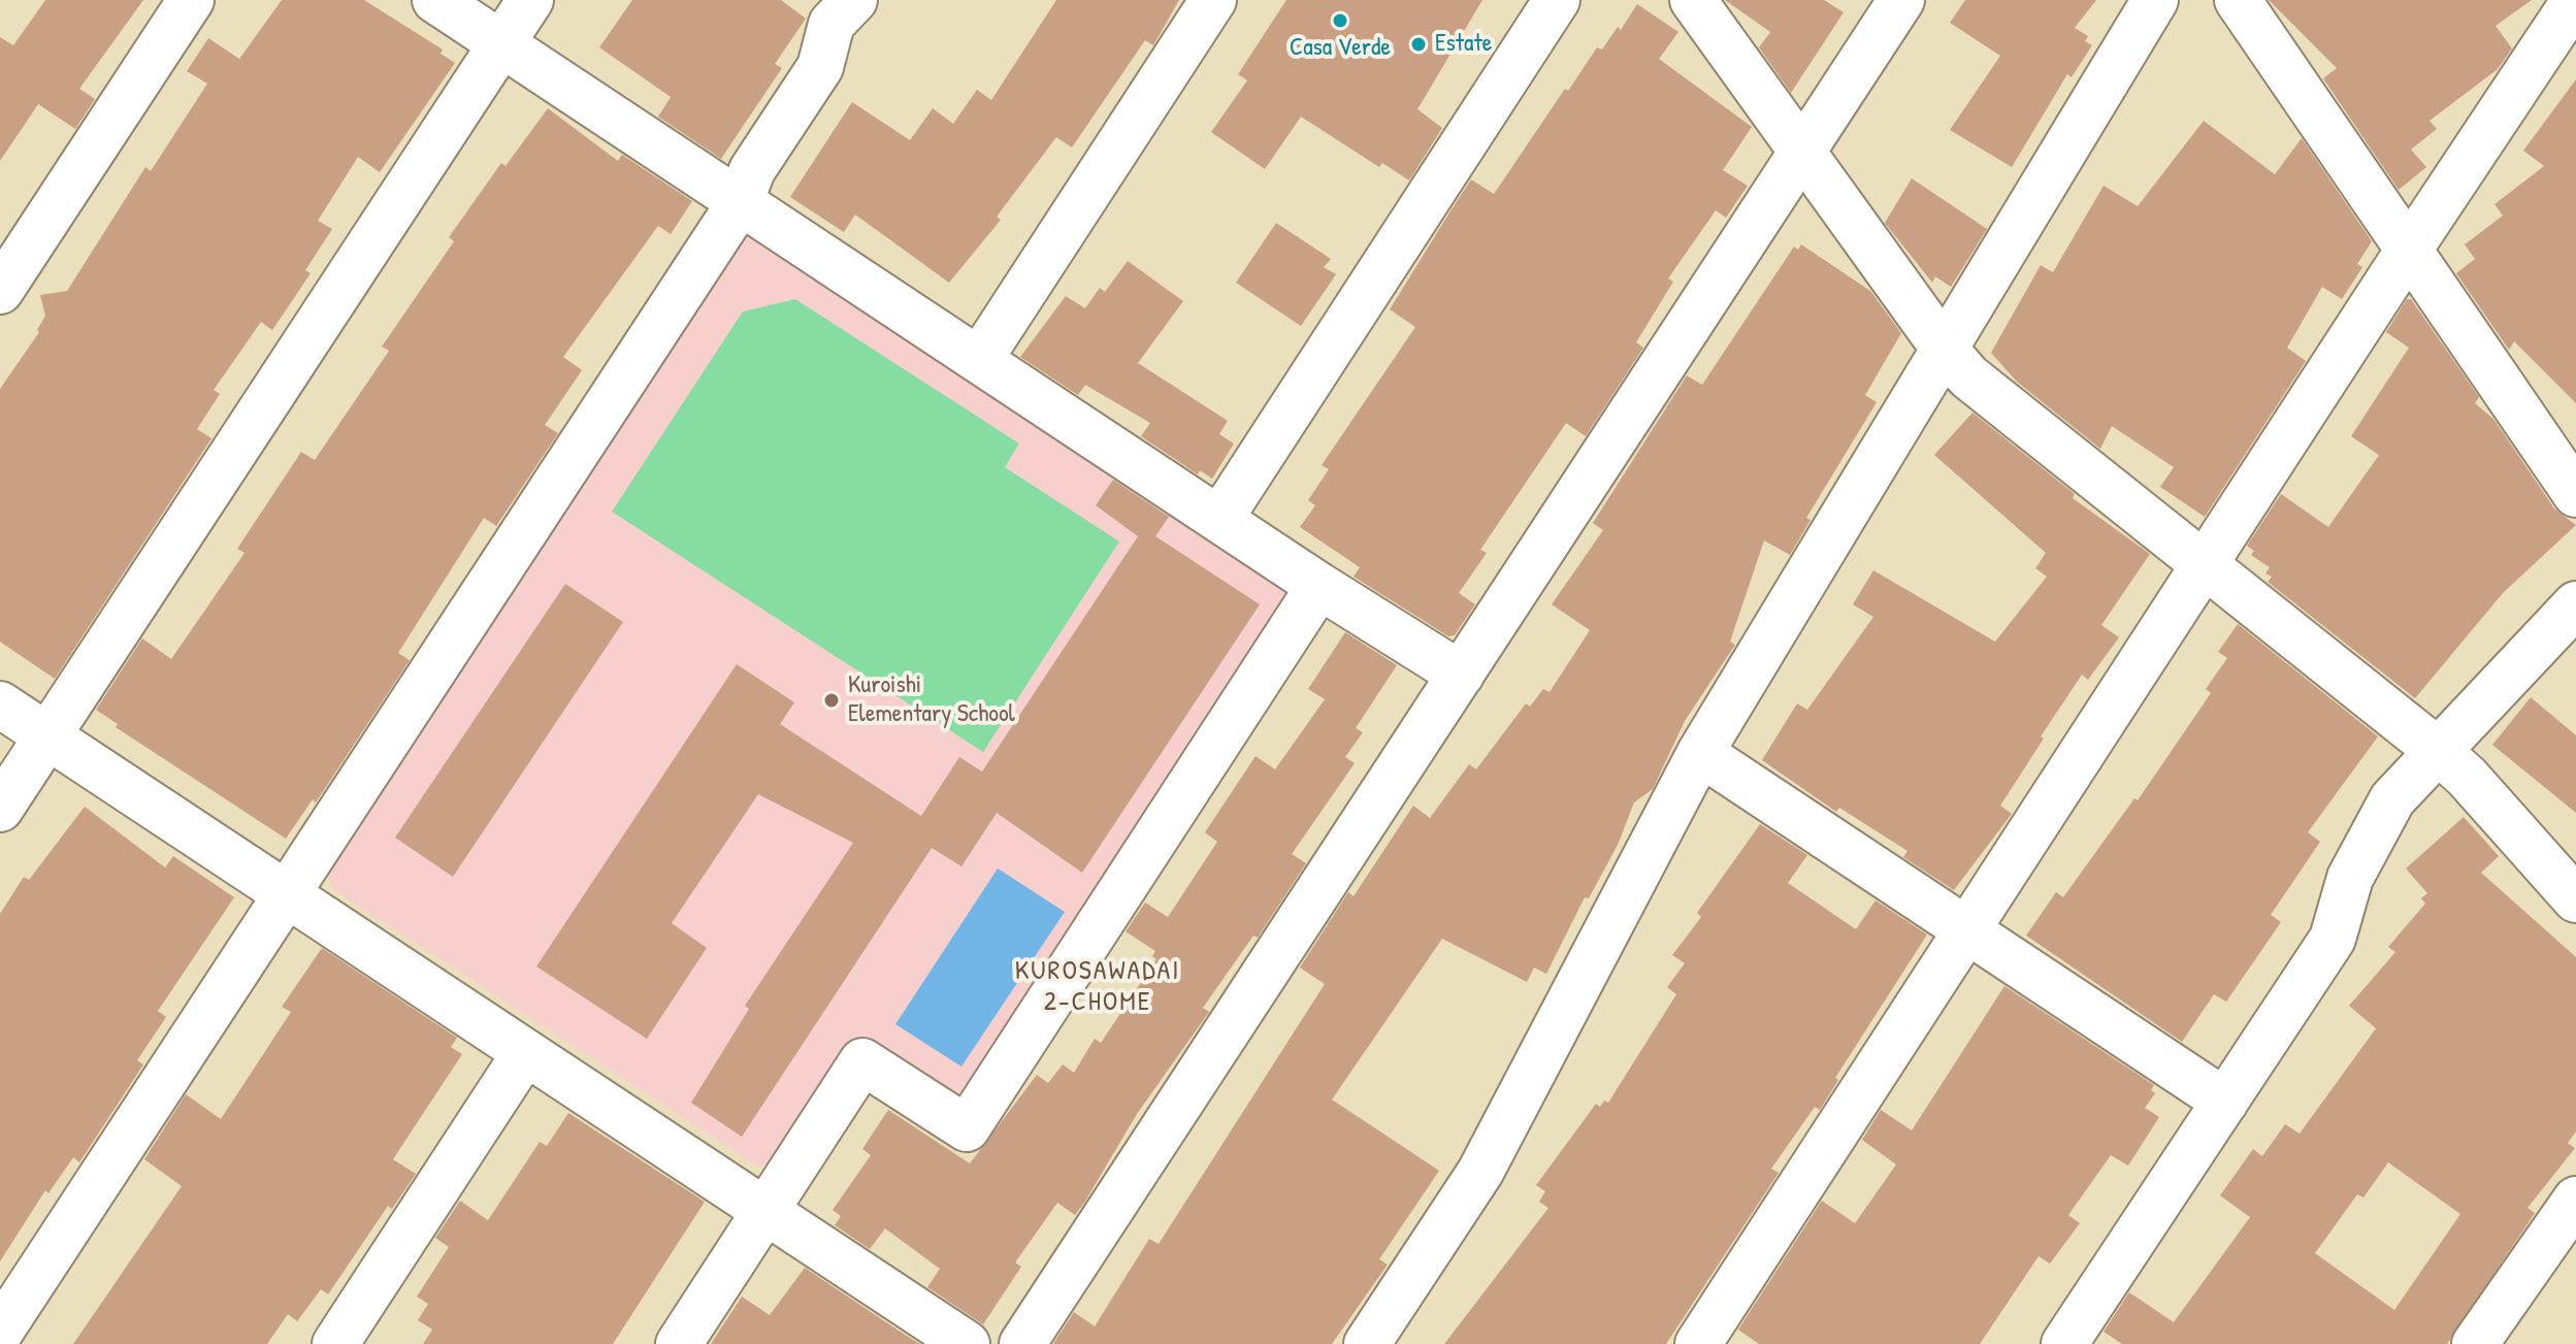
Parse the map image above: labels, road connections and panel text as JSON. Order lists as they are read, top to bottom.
{
  "districts": ["KUROSAWADAI 2-CHOME"],
  "places": ["Casa Verde", "Estate", "Kuroishi Elementary School"]
}
